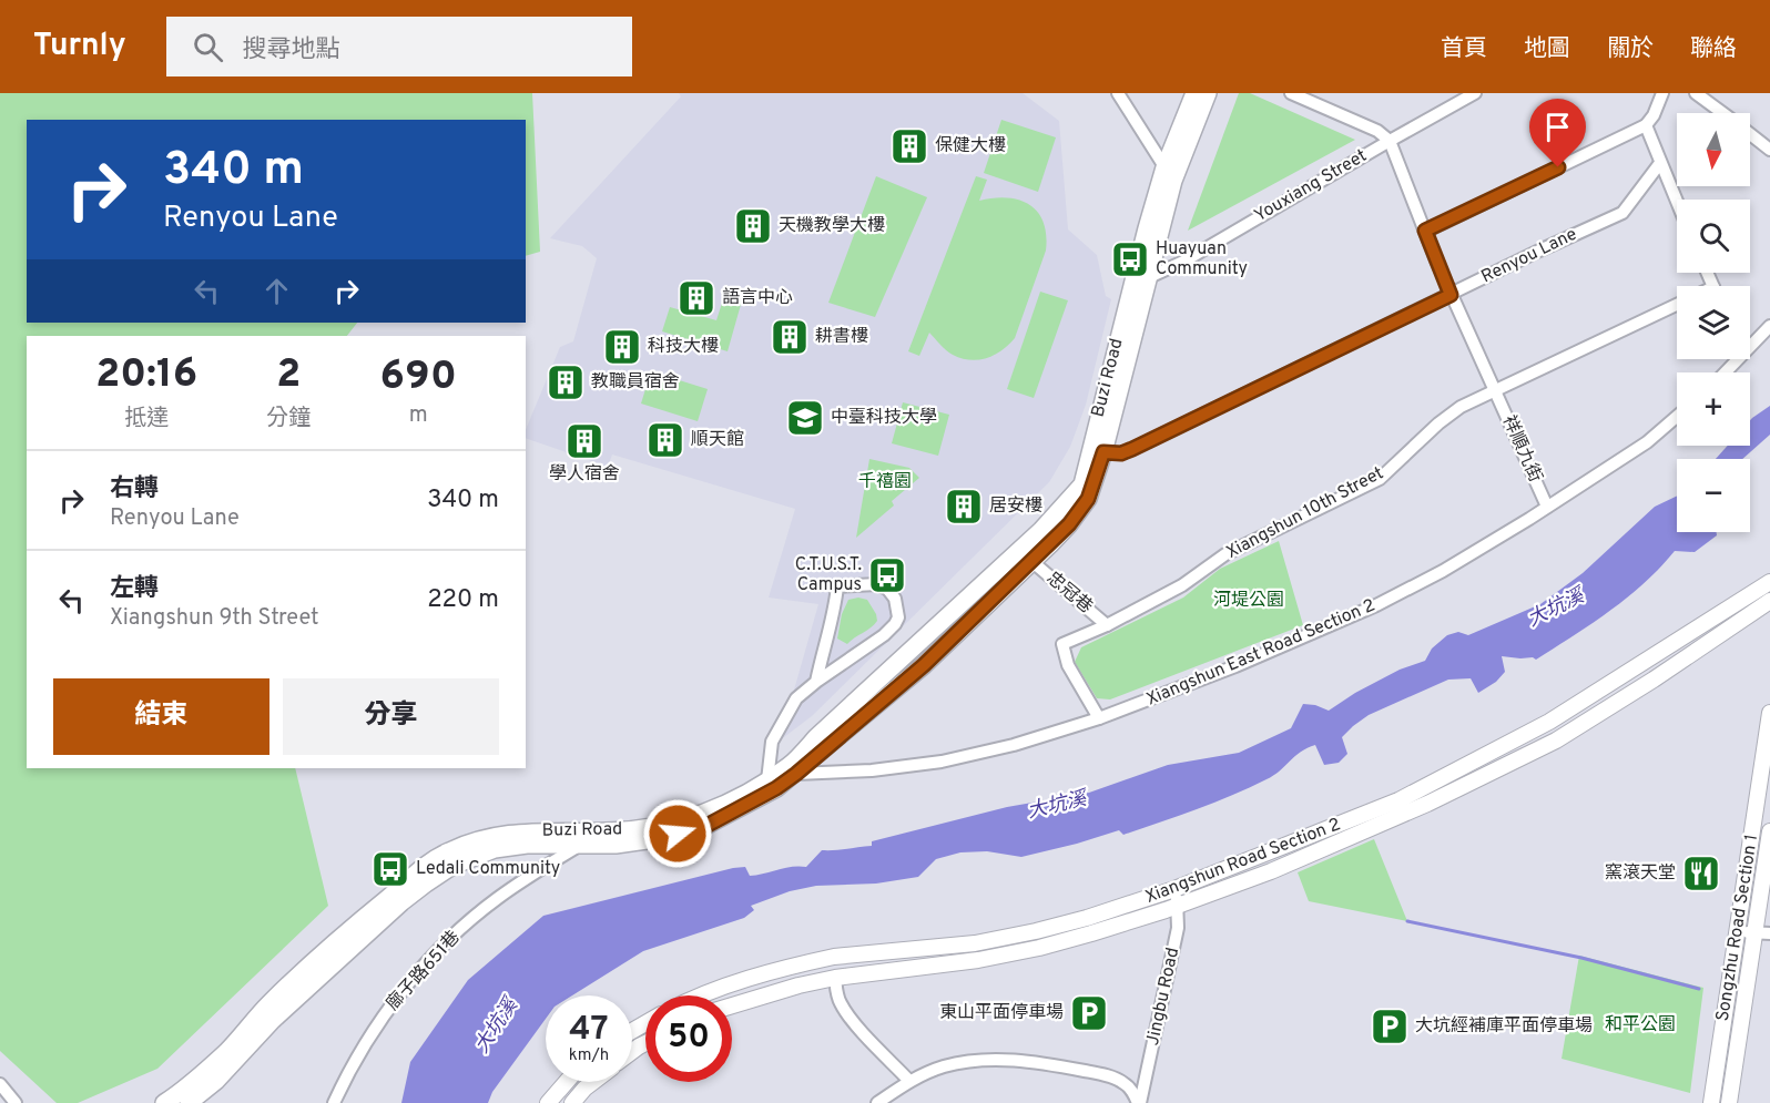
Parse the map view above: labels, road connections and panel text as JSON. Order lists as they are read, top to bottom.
{
  "streets": {
    "main road": ["Buzi Road"],
    "street": [
      "Youxiang Street",
      "Renyou Lane",
      "祥順九街",
      "Xiangshun 10th Street",
      "忠冠巷",
      "Xiangshun East Road Section 2",
      "Xiangshun Road Section 2",
      "Songzhu Road Section 1",
      "廍子路651巷",
      "Jingbu Road"
    ]
  },
  "crossings": [
    ["Youxiang Street", "Buzi Road"],
    ["Youxiang Street", "祥順九街"],
    ["Renyou Lane", "Buzi Road"],
    ["Renyou Lane", "祥順九街"],
    ["Buzi Road", "忠冠巷"],
    ["Buzi Road", "Xiangshun East Road Section 2"],
    ["Buzi Road", "廍子路651巷"],
    ["祥順九街", "Xiangshun 10th Street"],
    ["祥順九街", "Xiangshun East Road Section 2"],
    ["Xiangshun 10th Street", "忠冠巷"],
    ["Xiangshun 10th Street", "Xiangshun East Road Section 2"],
    ["Xiangshun Road Section 2", "Jingbu Road"]
  ],
  "water": ["大坑溪"],
  "parks": ["千禧園", "河堤公園", "和平公園"],
  "places": {
    "building": [
      "保健大樓",
      "天機教學大樓",
      "語言中心",
      "耕書樓",
      "科技大樓",
      "教職員宿舍",
      "順天館",
      "學人宿舍",
      "居安樓"
    ],
    "bus stop": ["Huayuan Community", "C.T.U.S.T. Campus", "Ledali Community"],
    "school or university": ["中臺科技大學"],
    "restaurant": ["窯滾天堂"],
    "parking": ["東山平面停車場", "大坑經補庫平面停車場"]
  },
  "north": "bottom",
  "page": {
    "header": "Turnly",
    "search": "搜尋地點",
    "nav": [
      "首頁",
      "地圖",
      "關於",
      "聯絡"
    ],
    "map_buttons": ["+", "−"],
    "turn": ["340 m", "Renyou Lane"],
    "eta": [
      "20:16",
      "抵達",
      "2",
      "分鐘",
      "690",
      "m"
    ],
    "list": [
      {
        "name": "右轉",
        "note": "Renyou Lane",
        "value": "340 m"
      },
      {
        "name": "左轉",
        "note": "Xiangshun 9th Street",
        "value": "220 m"
      }
    ],
    "buttons": ["結束", "分享"],
    "speed": "47 km/h",
    "limit": "50"
  }
}
